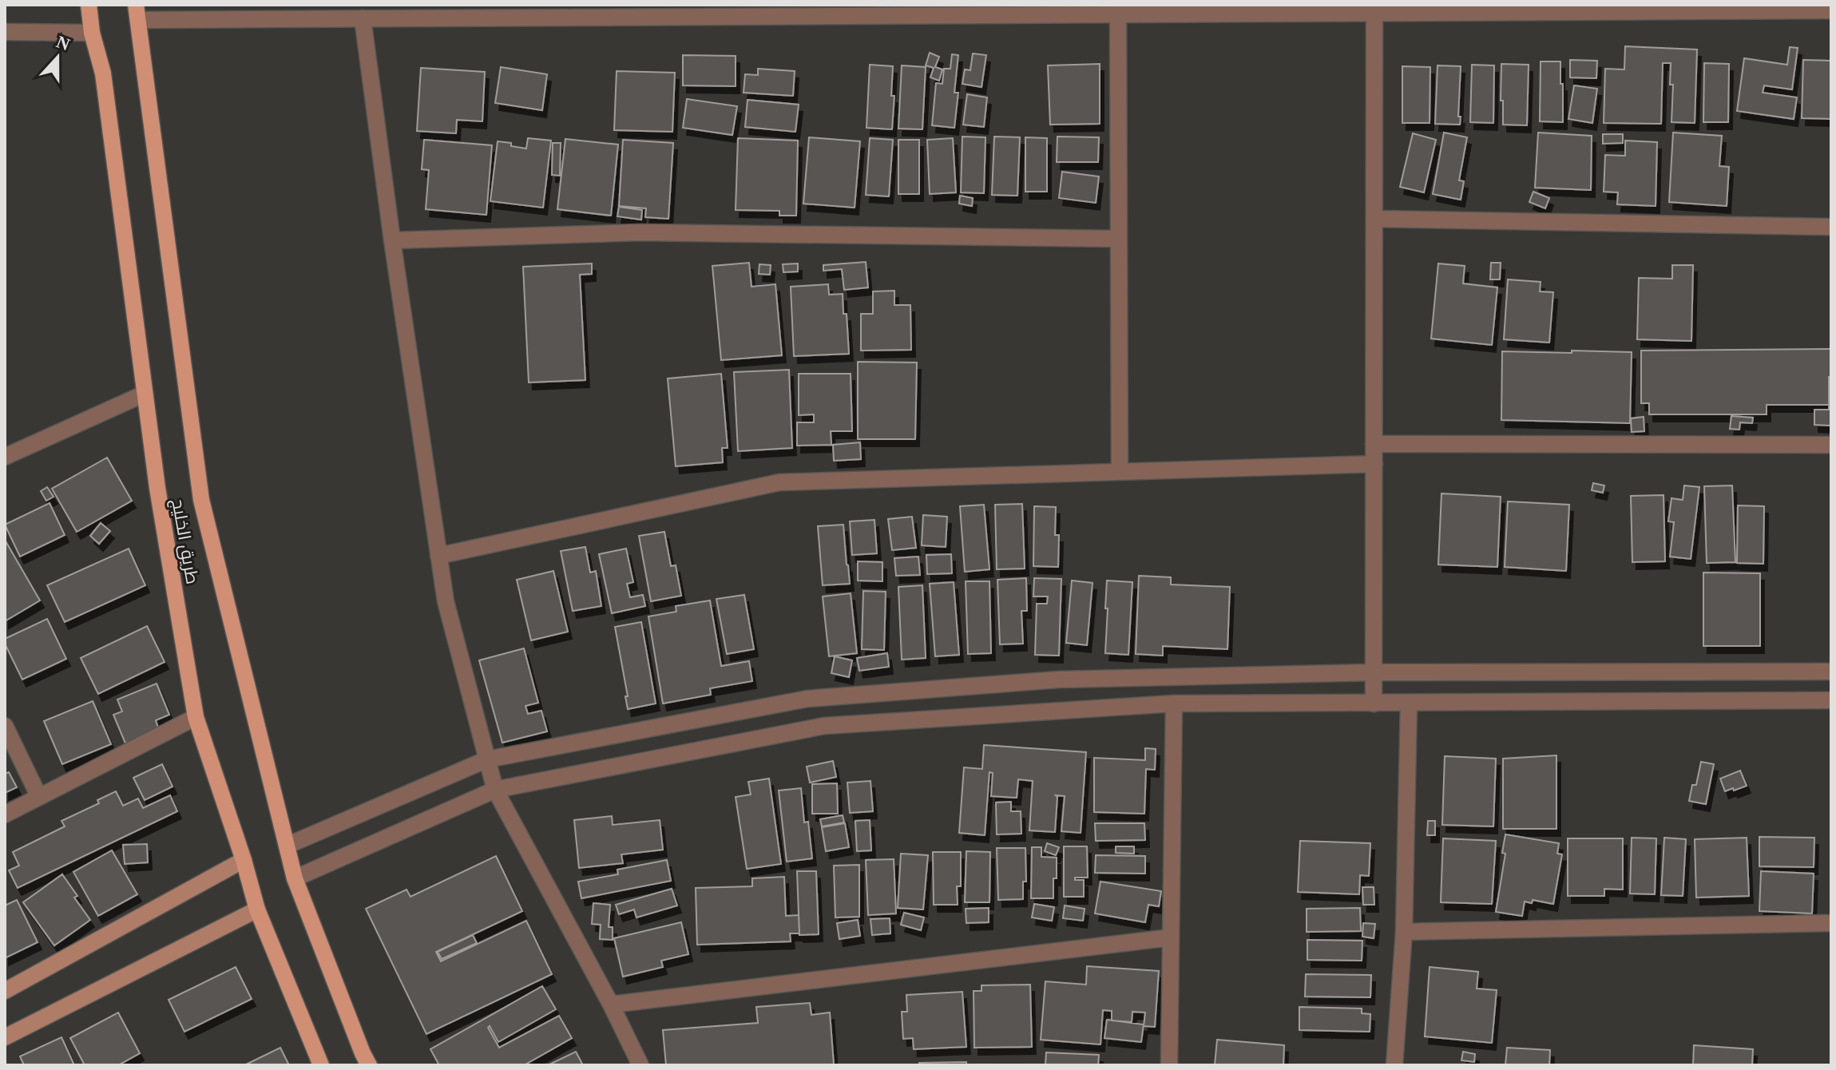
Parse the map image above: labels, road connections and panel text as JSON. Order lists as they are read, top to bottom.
{
  "streets": {
    "main road": ["طريق الخليج"]
  },
  "north": "top"
}
